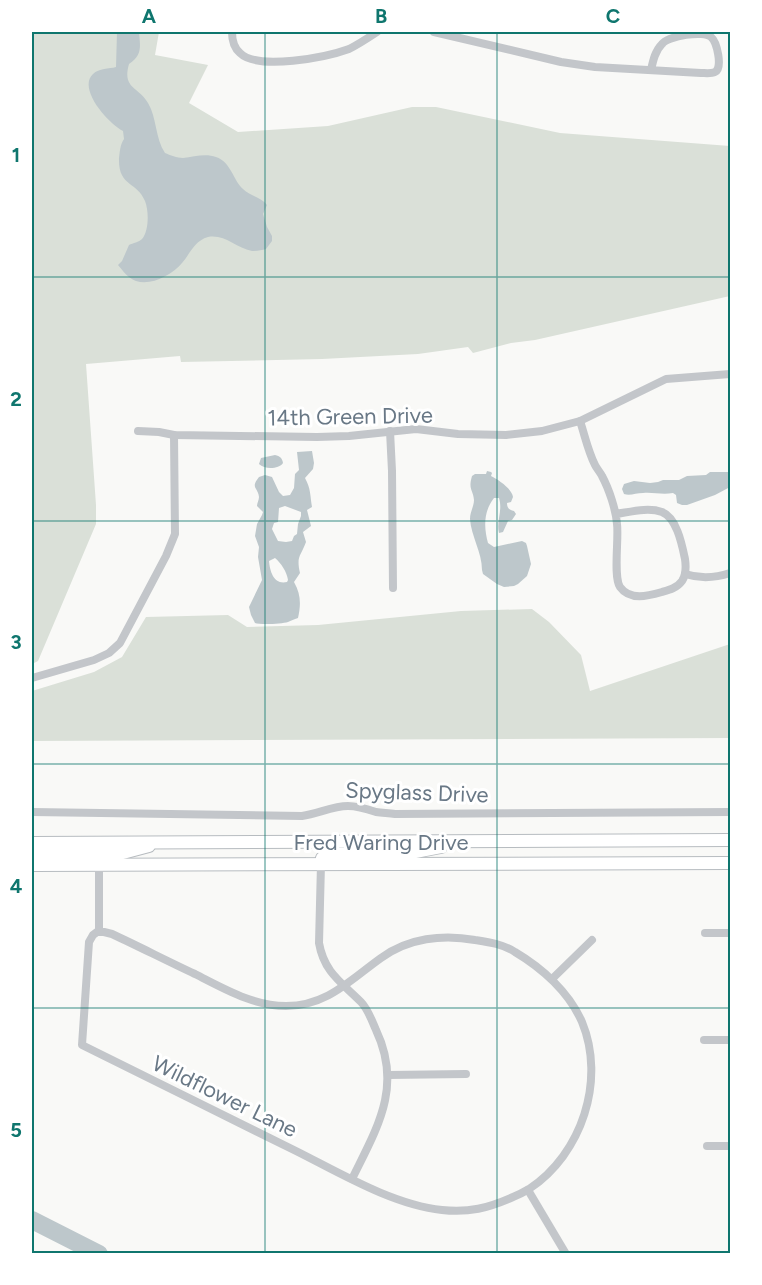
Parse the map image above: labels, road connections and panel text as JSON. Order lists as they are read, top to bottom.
{
  "streets": {
    "main road": ["Fred Waring Drive"],
    "street": ["14th Green Drive", "Spyglass Drive", "Wildflower Lane"]
  },
  "grid": {
    "columns": ["A", "B", "C"],
    "rows": [
      "1",
      "2",
      "3",
      "4",
      "5"
    ]
  }
}
